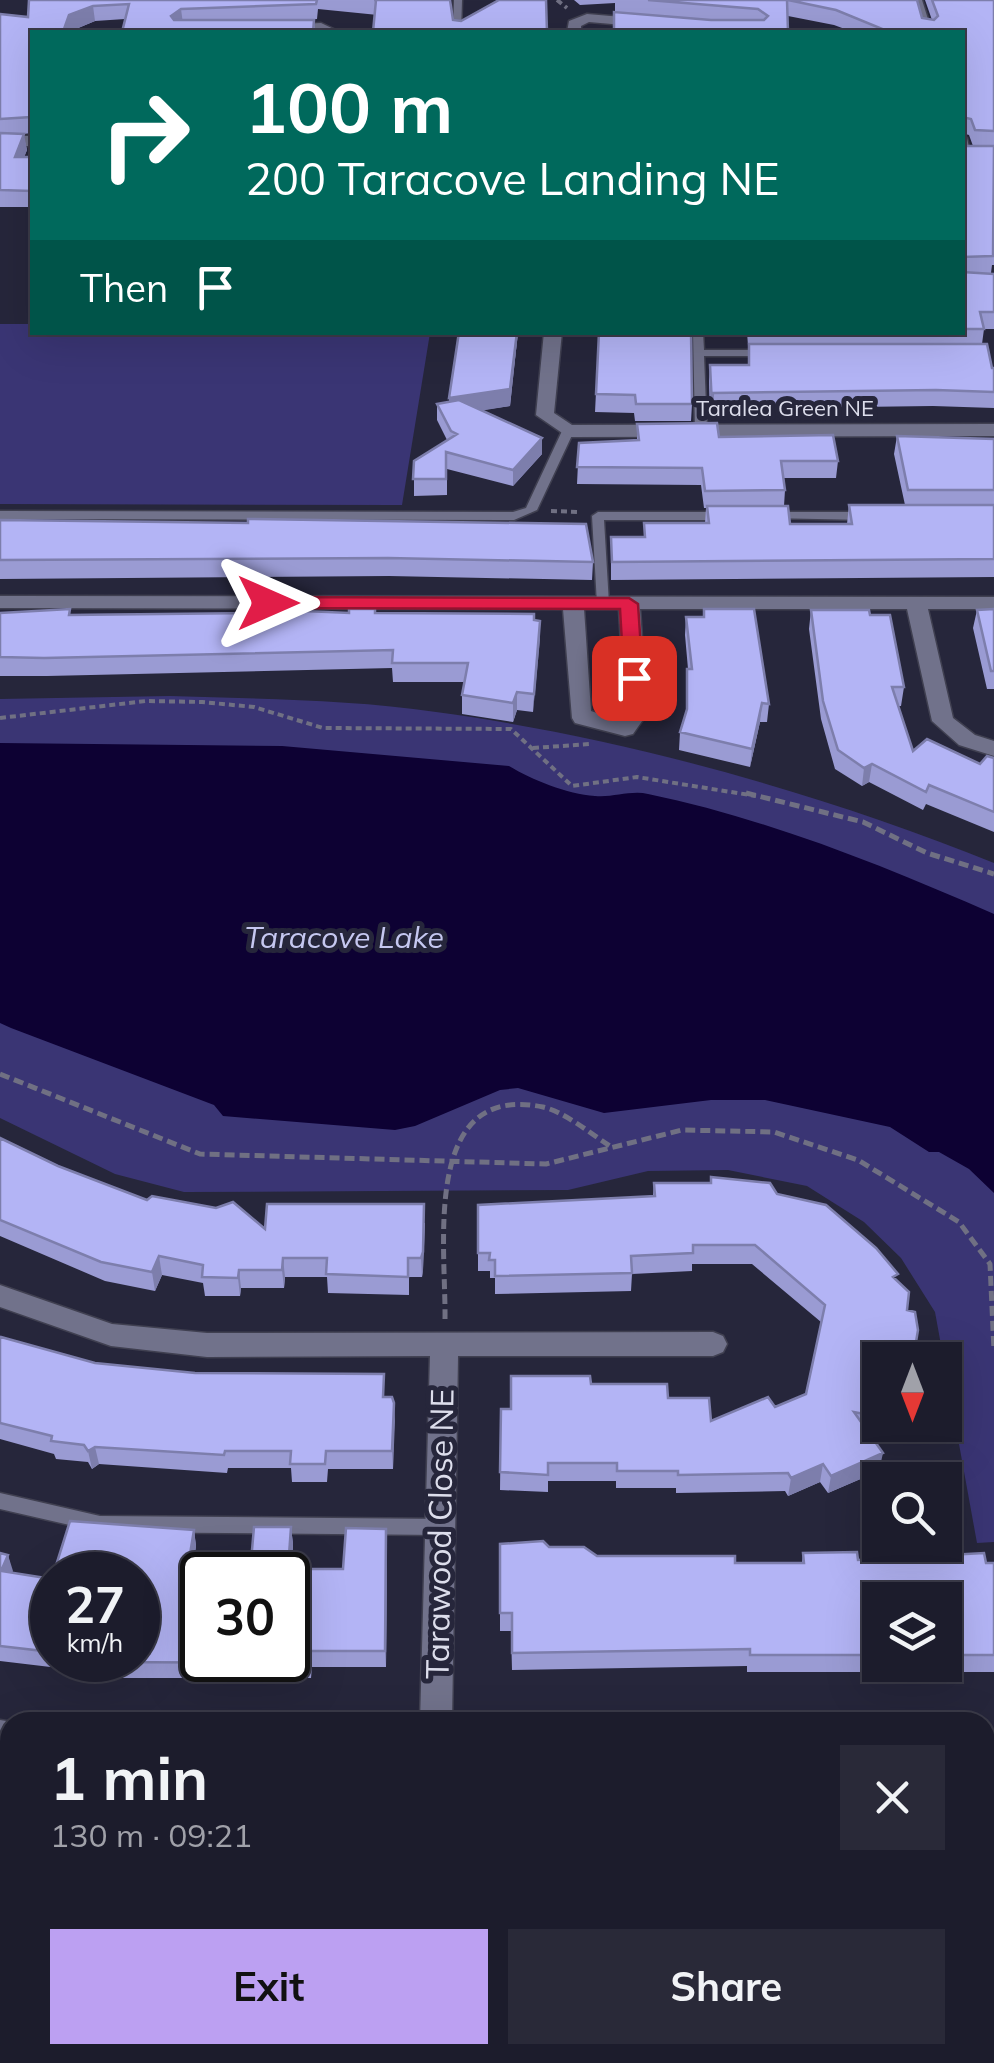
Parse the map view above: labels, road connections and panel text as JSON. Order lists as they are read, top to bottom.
{
  "streets": {
    "street": ["Taralea Green NE", "Tarawood Close NE"]
  },
  "water": ["Taracove Lake"],
  "north": "bottom",
  "page": {
    "turn": ["100 m", "200 Taracove Landing NE"],
    "then": "Then",
    "speed": "27 km/h",
    "limit": "30",
    "heading": ["1 min", "130 m · 09:21"],
    "buttons": ["Exit", "Share"]
  }
}
